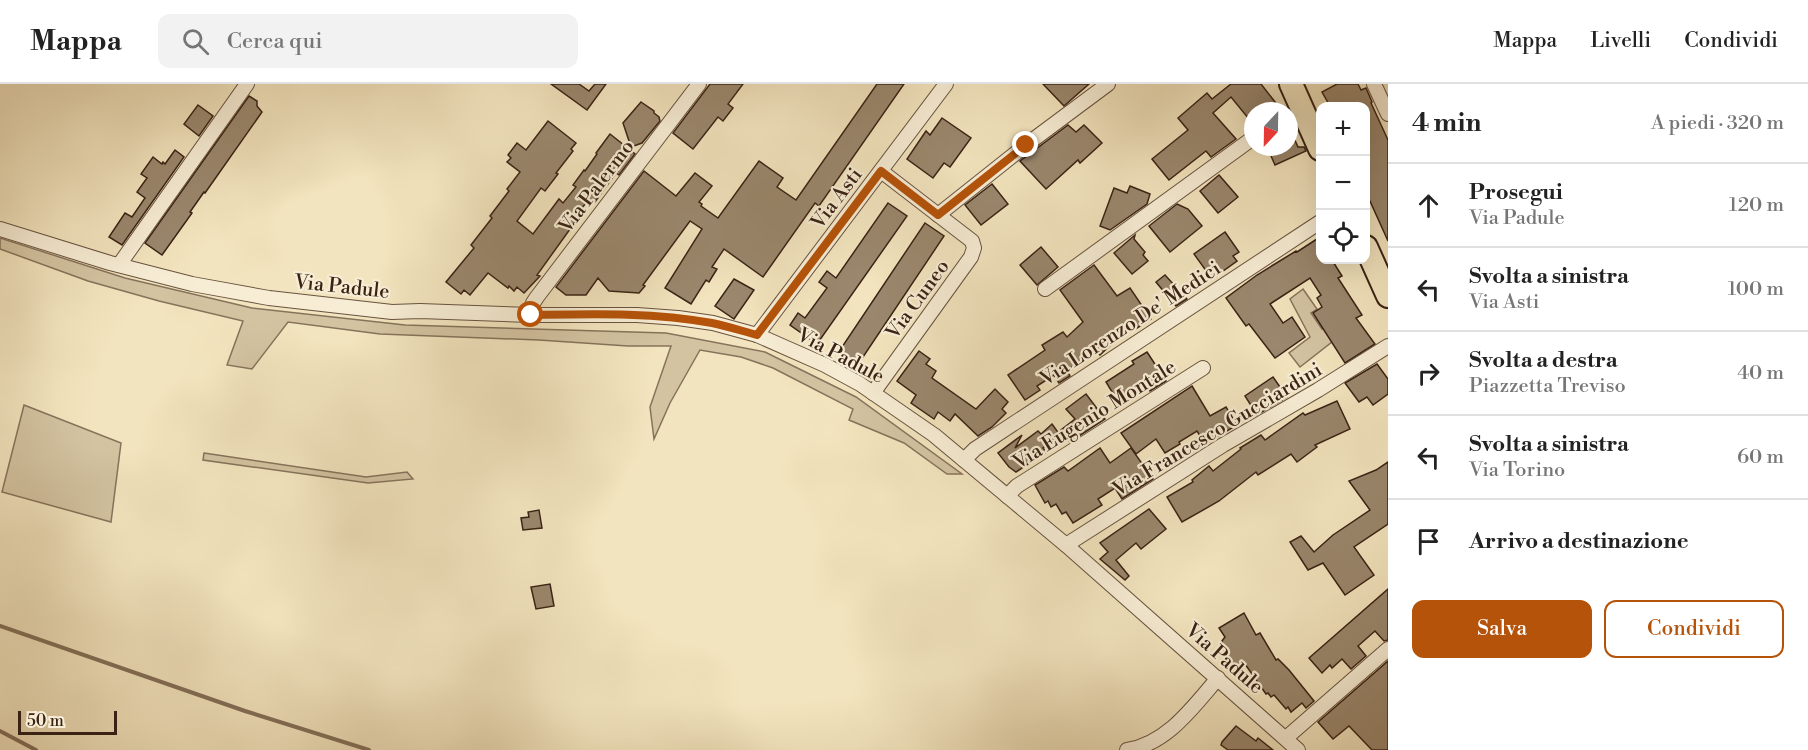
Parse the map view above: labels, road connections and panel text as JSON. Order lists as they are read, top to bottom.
{
  "streets": {
    "street": [
      "Via Palermo",
      "Via Asti",
      "Via Padule",
      "Via Cuneo",
      "Via Lorenzo De' Medici",
      "Via Eugenio Montale",
      "Via Francesco Gucciardini"
    ]
  },
  "crossings": [
    ["Via Palermo", "Via Padule"],
    ["Via Asti", "Via Padule"],
    ["Via Padule", "Via Cuneo"],
    ["Via Padule", "Via Lorenzo De' Medici"],
    ["Via Padule", "Via Eugenio Montale"],
    ["Via Padule", "Via Francesco Gucciardini"]
  ],
  "scale_bar": "50 m",
  "north": "bottom",
  "page": {
    "header": "Mappa",
    "search": "Cerca qui",
    "nav": ["Mappa", "Livelli", "Condividi"],
    "heading": ["4 min", "A piedi · 320 m"],
    "map_buttons": ["+", "−"],
    "list": [
      ["Prosegui", "Via Padule", "120 m"],
      ["Svolta a sinistra", "Via Asti", "100 m"],
      ["Svolta a destra", "Piazzetta Treviso", "40 m"],
      ["Svolta a sinistra", "Via Torino", "60 m"],
      "Arrivo a destinazione"
    ],
    "buttons": ["Salva", "Condividi"],
    "scale": "50 m"
  }
}
